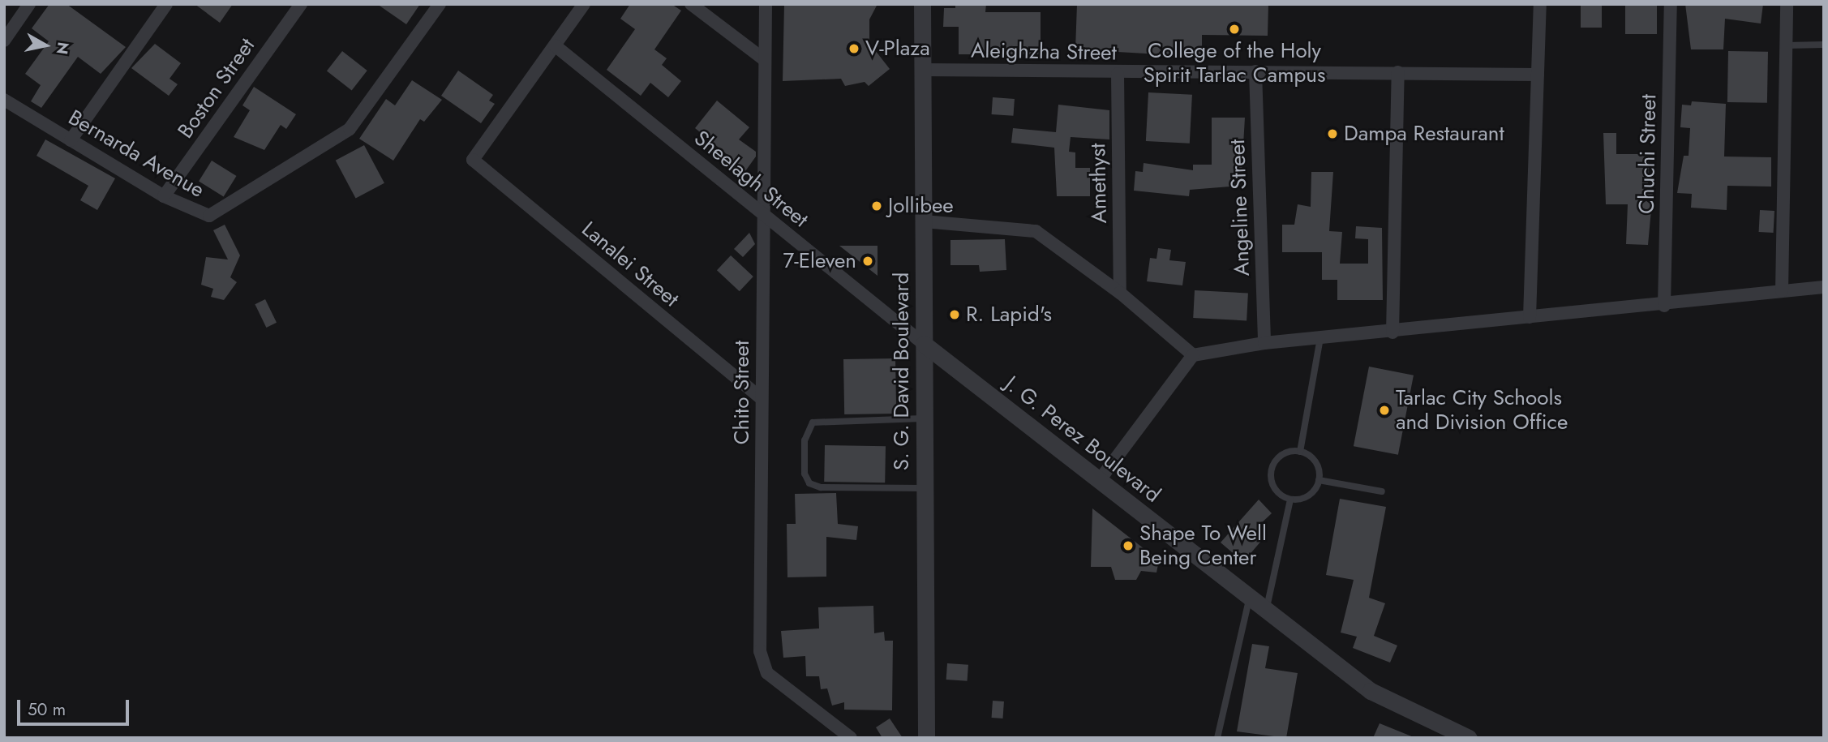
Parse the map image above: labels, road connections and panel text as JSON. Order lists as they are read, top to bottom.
{
  "streets": {
    "street": [
      "Aleighzha Street",
      "Boston Street",
      "Bernarda Avenue",
      "Chuchi Street",
      "Sheelagh Street",
      "Amethyst",
      "Angeline Street",
      "Lanalei Street",
      "S. G. David Boulevard",
      "Chito Street",
      "J. G. Perez Boulevard"
    ]
  },
  "crossings": [
    ["Aleighzha Street", "Amethyst"],
    ["Aleighzha Street", "Angeline Street"],
    ["Aleighzha Street", "S. G. David Boulevard"],
    ["Boston Street", "Bernarda Avenue"],
    ["Sheelagh Street", "Lanalei Street"],
    ["Sheelagh Street", "S. G. David Boulevard"],
    ["Sheelagh Street", "Chito Street"],
    ["Sheelagh Street", "J. G. Perez Boulevard"],
    ["Lanalei Street", "Chito Street"],
    ["S. G. David Boulevard", "J. G. Perez Boulevard"]
  ],
  "places": [
    "College of the Holy Spirit Tarlac Campus",
    "V-Plaza",
    "Dampa Restaurant",
    "Jollibee",
    "7-Eleven",
    "R. Lapid's",
    "Tarlac City Schools and Division Office",
    "Shape To Well Being Center"
  ],
  "scale_bar": "50 m",
  "north": "right"
}
